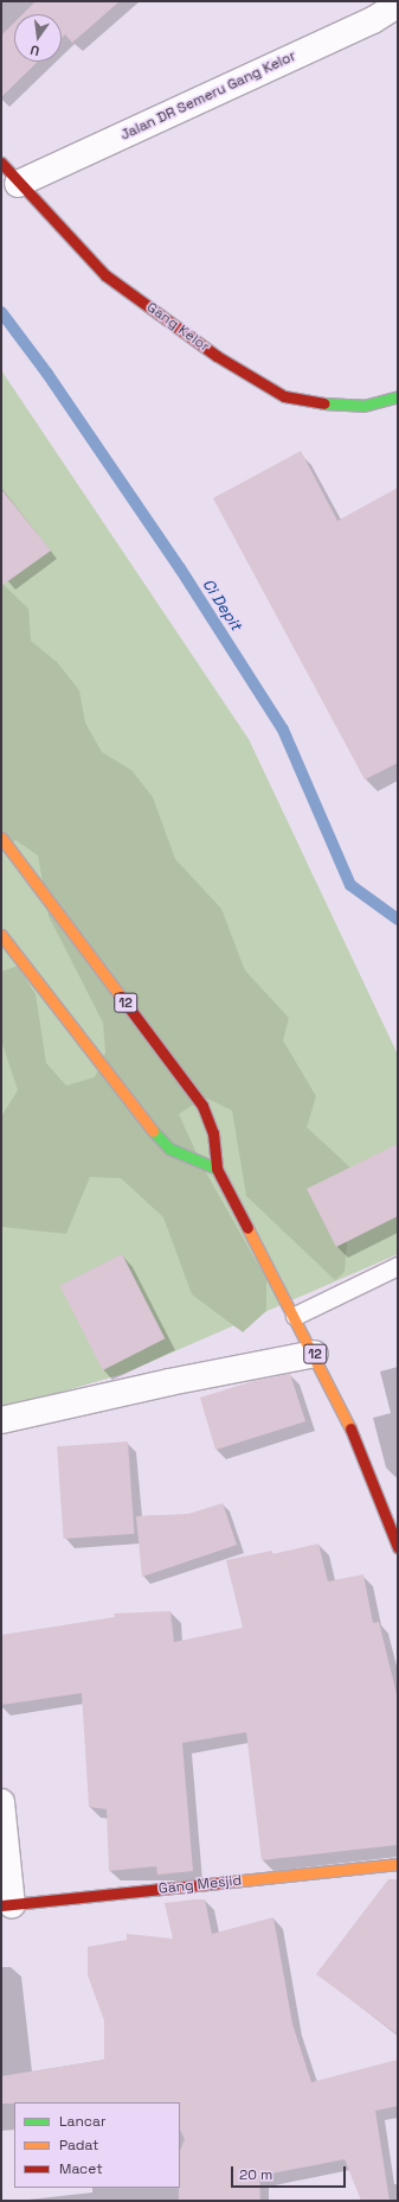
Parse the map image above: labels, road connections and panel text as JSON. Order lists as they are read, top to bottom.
{
  "streets": {
    "main road": ["Gang Kelor", "12", "Gang Mesjid"],
    "street": ["Jalan DR Semeru Gang Kelor"]
  },
  "crossings": [
    ["Jalan DR Semeru Gang Kelor", "Gang Kelor"]
  ],
  "water": ["Ci Depit"],
  "legend": ["Lancar", "Padat", "Macet"],
  "scale_bar": "20 m",
  "north": "bottom"
}
